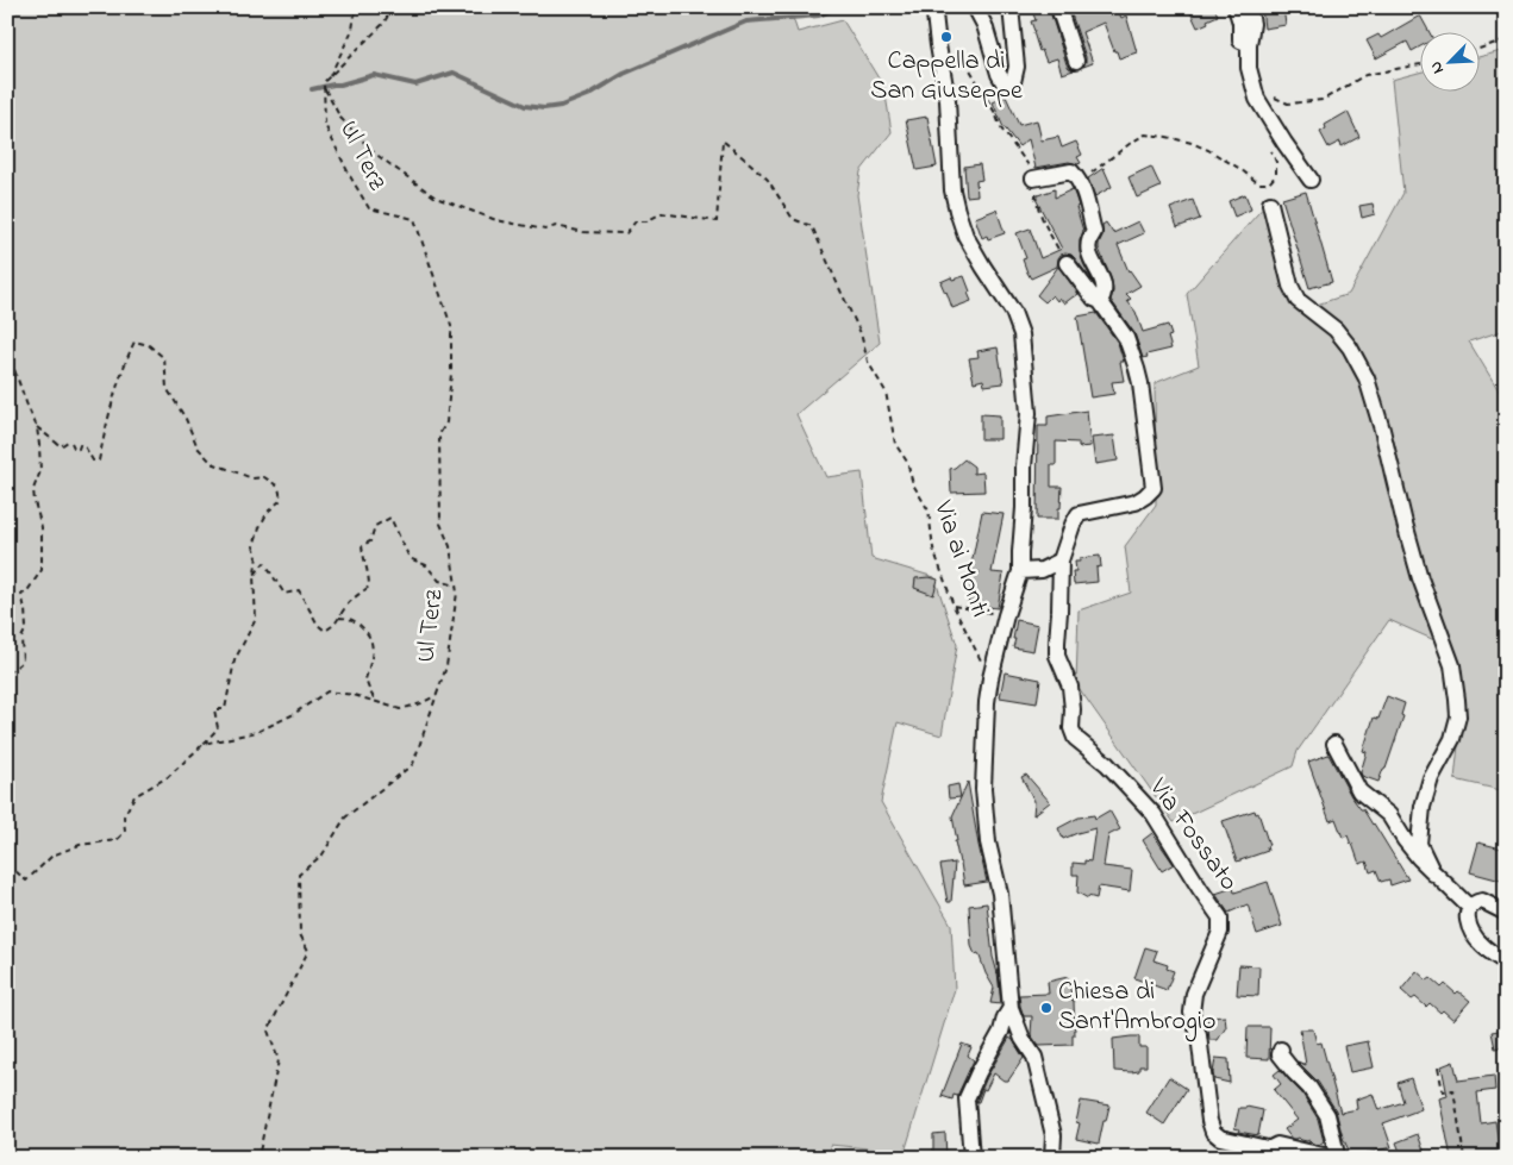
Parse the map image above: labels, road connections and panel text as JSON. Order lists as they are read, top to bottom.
{
  "streets": {
    "street": ["Via Fossato"],
    "path": ["Ul Terz", "Via ai Monti"]
  },
  "crossings": [
    ["Ul Terz", "Via ai Monti"]
  ],
  "places": ["Cappella di San Giuseppe", "Chiesa di Sant'Ambrogio"],
  "north": "bottom left"
}
